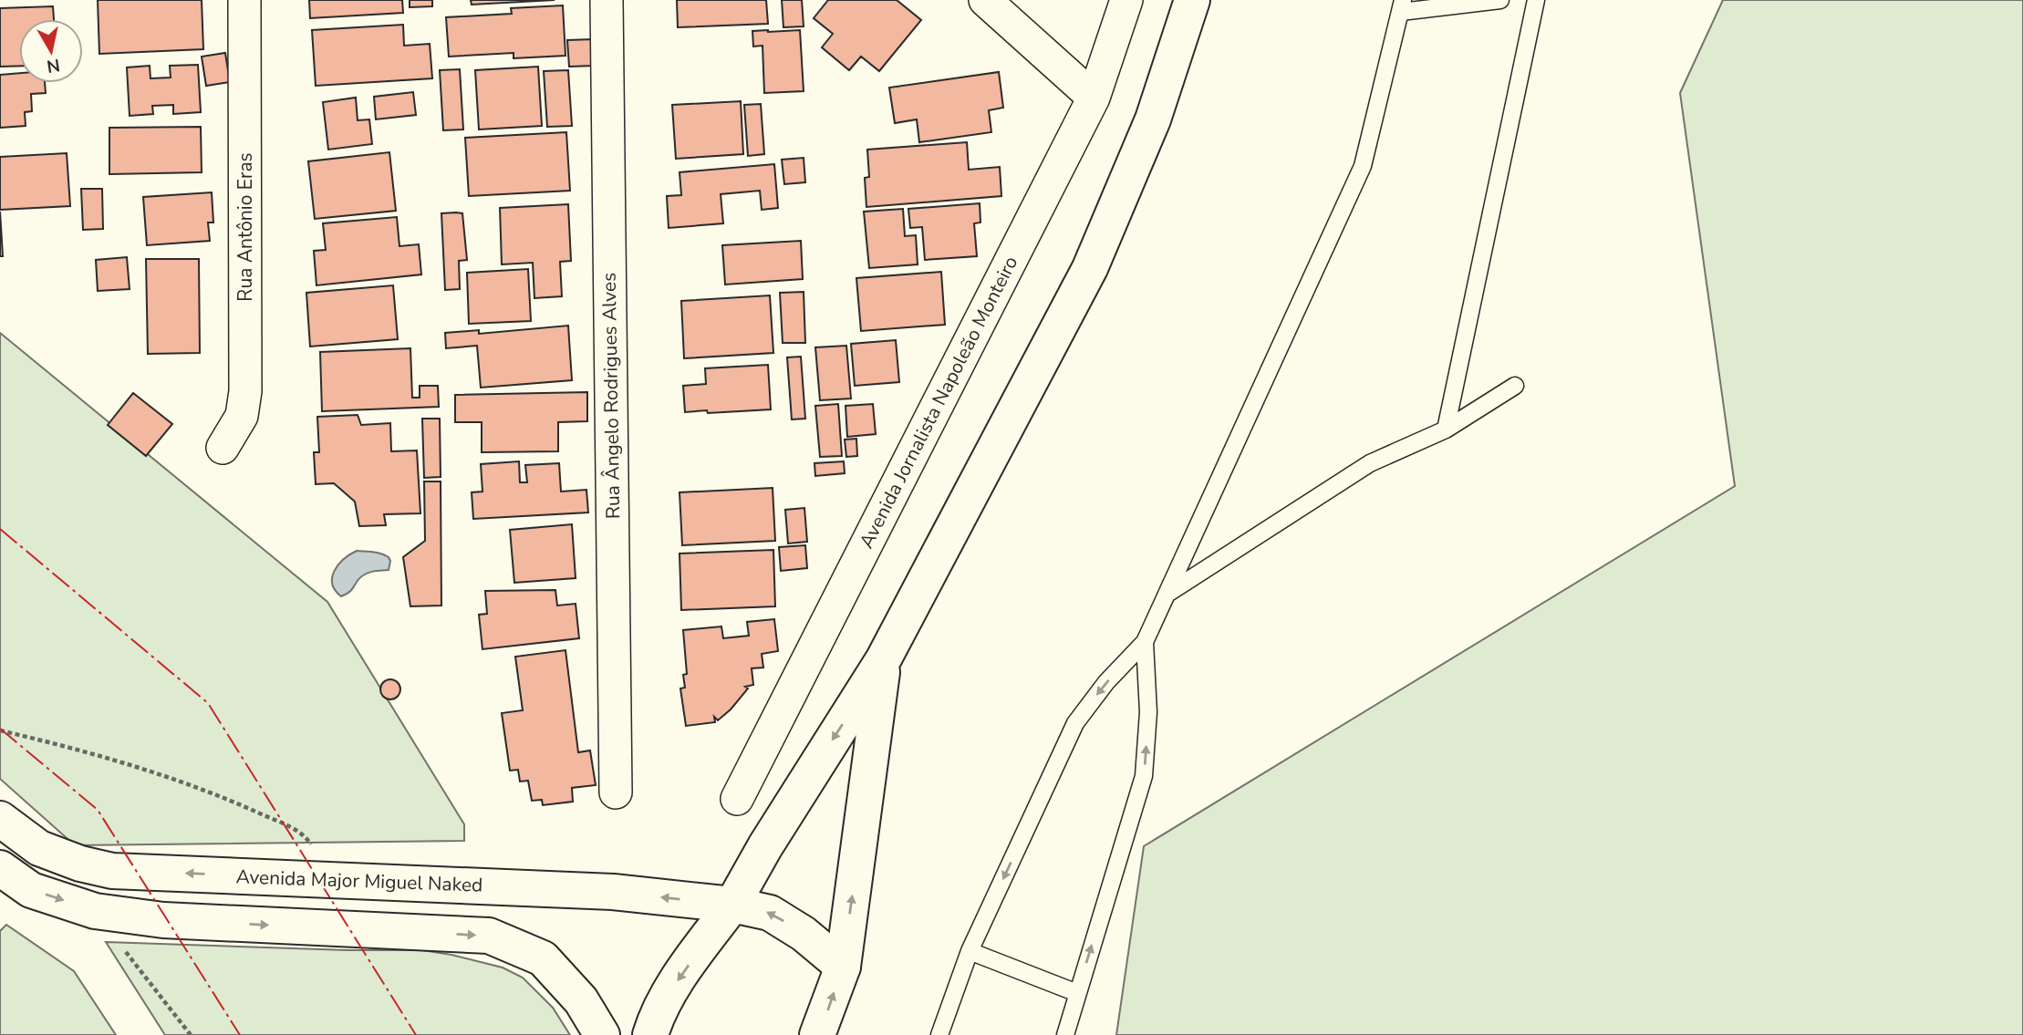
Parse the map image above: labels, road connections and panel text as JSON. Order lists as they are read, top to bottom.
{
  "streets": {
    "main road": ["Avenida Major Miguel Naked"],
    "street": ["Rua Antônio Eras", "Rua Ângelo Rodrigues Alves", "Avenida Jornalista Napoleão Monteiro"]
  },
  "north": "bottom"
}
